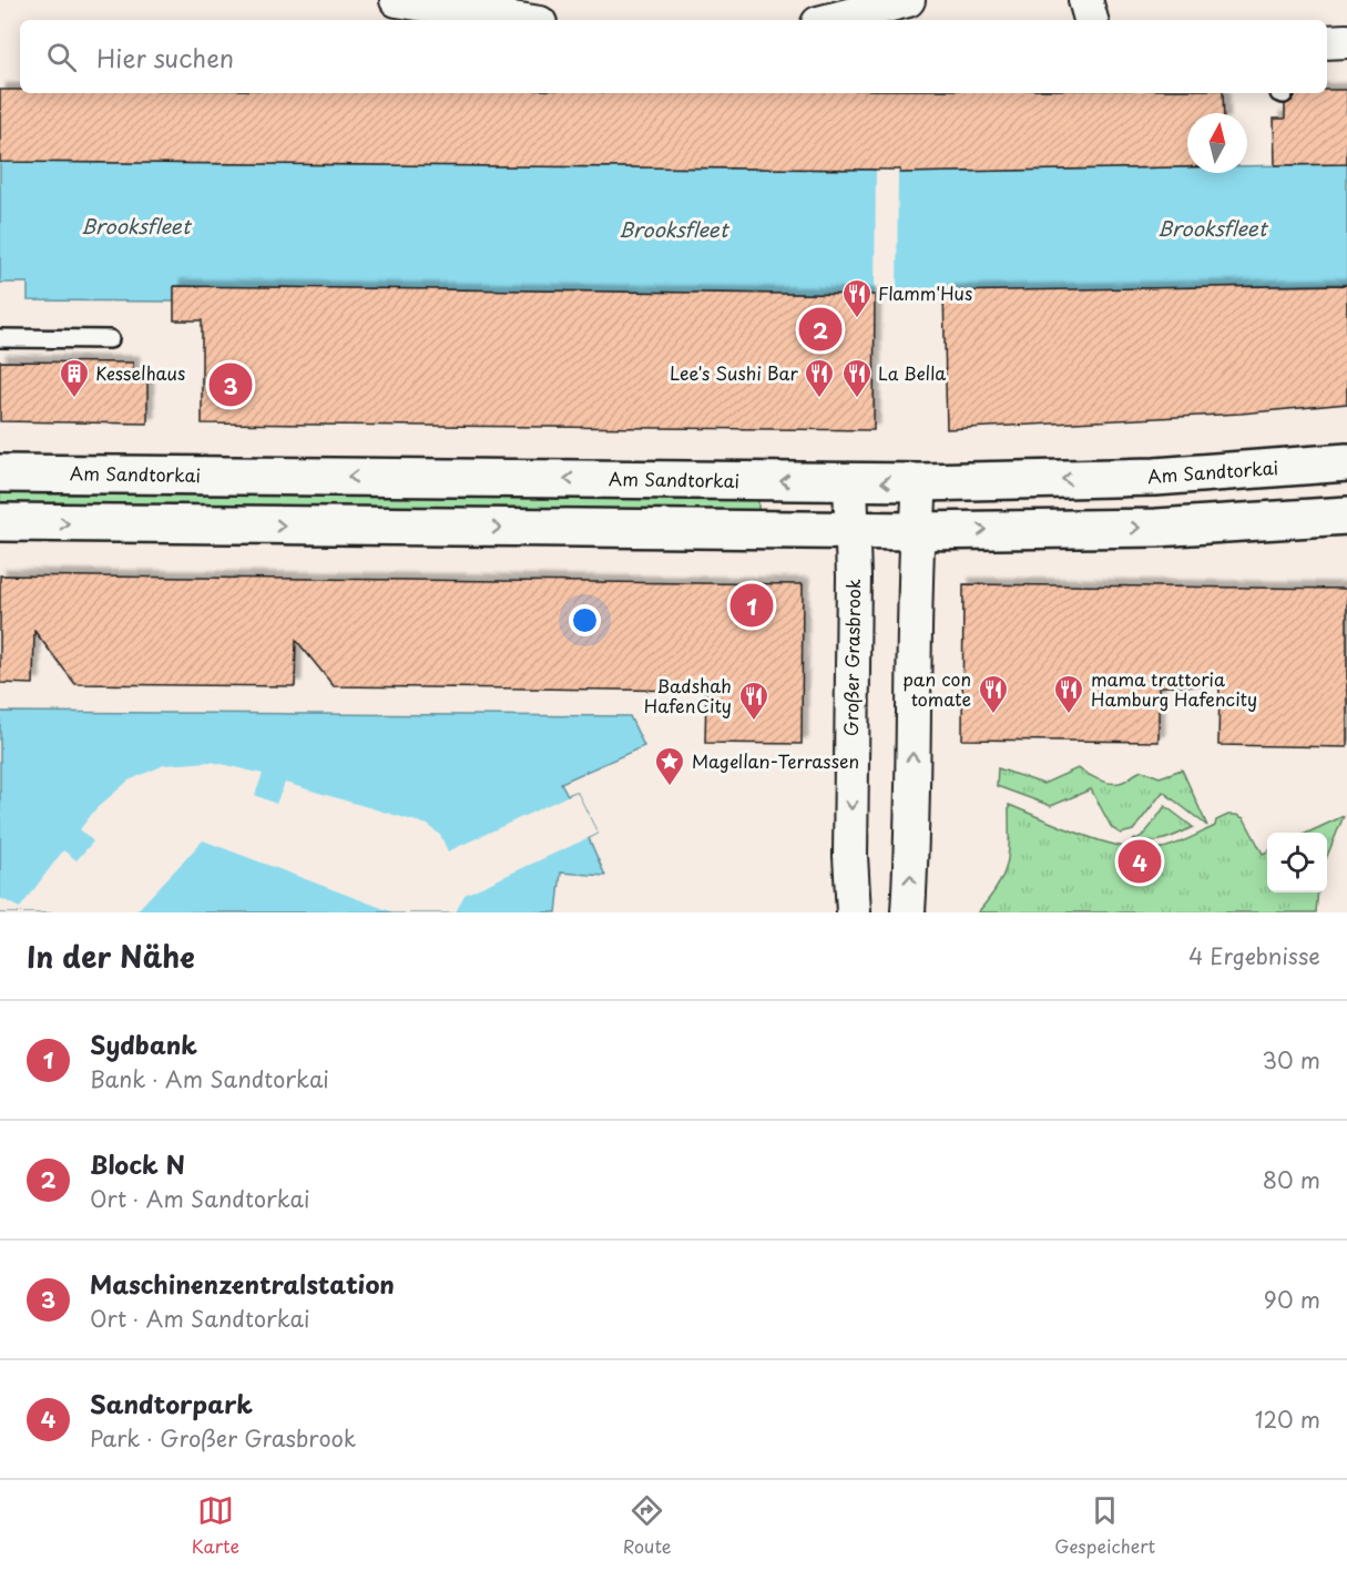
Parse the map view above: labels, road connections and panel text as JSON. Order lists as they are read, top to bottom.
{
  "streets": {
    "main road": ["Am Sandtorkai"],
    "street": ["Großer Grasbrook"]
  },
  "crossings": [
    ["Am Sandtorkai", "Großer Grasbrook"]
  ],
  "water": ["Brooksfleet"],
  "places": {
    "restaurant": [
      "Flamm'Hus",
      "Lee's Sushi Bar",
      "La Bella",
      "pan con tomate",
      "mama trattoria Hamburg Hafencity",
      "Badshah HafenCity"
    ],
    "building": ["Kesselhaus"],
    "place": ["Magellan-Terrassen"]
  },
  "north": "top",
  "page": {
    "search": "Hier suchen",
    "pins": [
      "2",
      "3",
      "1",
      "4"
    ],
    "heading": ["In der Nähe", "4 Ergebnisse"],
    "list": [
      {
        "mark": "1",
        "name": "Sydbank",
        "note": "Bank · Am Sandtorkai",
        "value": "30 m"
      },
      {
        "mark": "2",
        "name": "Block N",
        "note": "Ort · Am Sandtorkai",
        "value": "80 m"
      },
      {
        "mark": "3",
        "name": "Maschinenzentralstation",
        "note": "Ort · Am Sandtorkai",
        "value": "90 m"
      },
      {
        "mark": "4",
        "name": "Sandtorpark",
        "note": "Park · Großer Grasbrook",
        "value": "120 m"
      }
    ],
    "nav": ["Karte", "Route", "Gespeichert"]
  }
}
